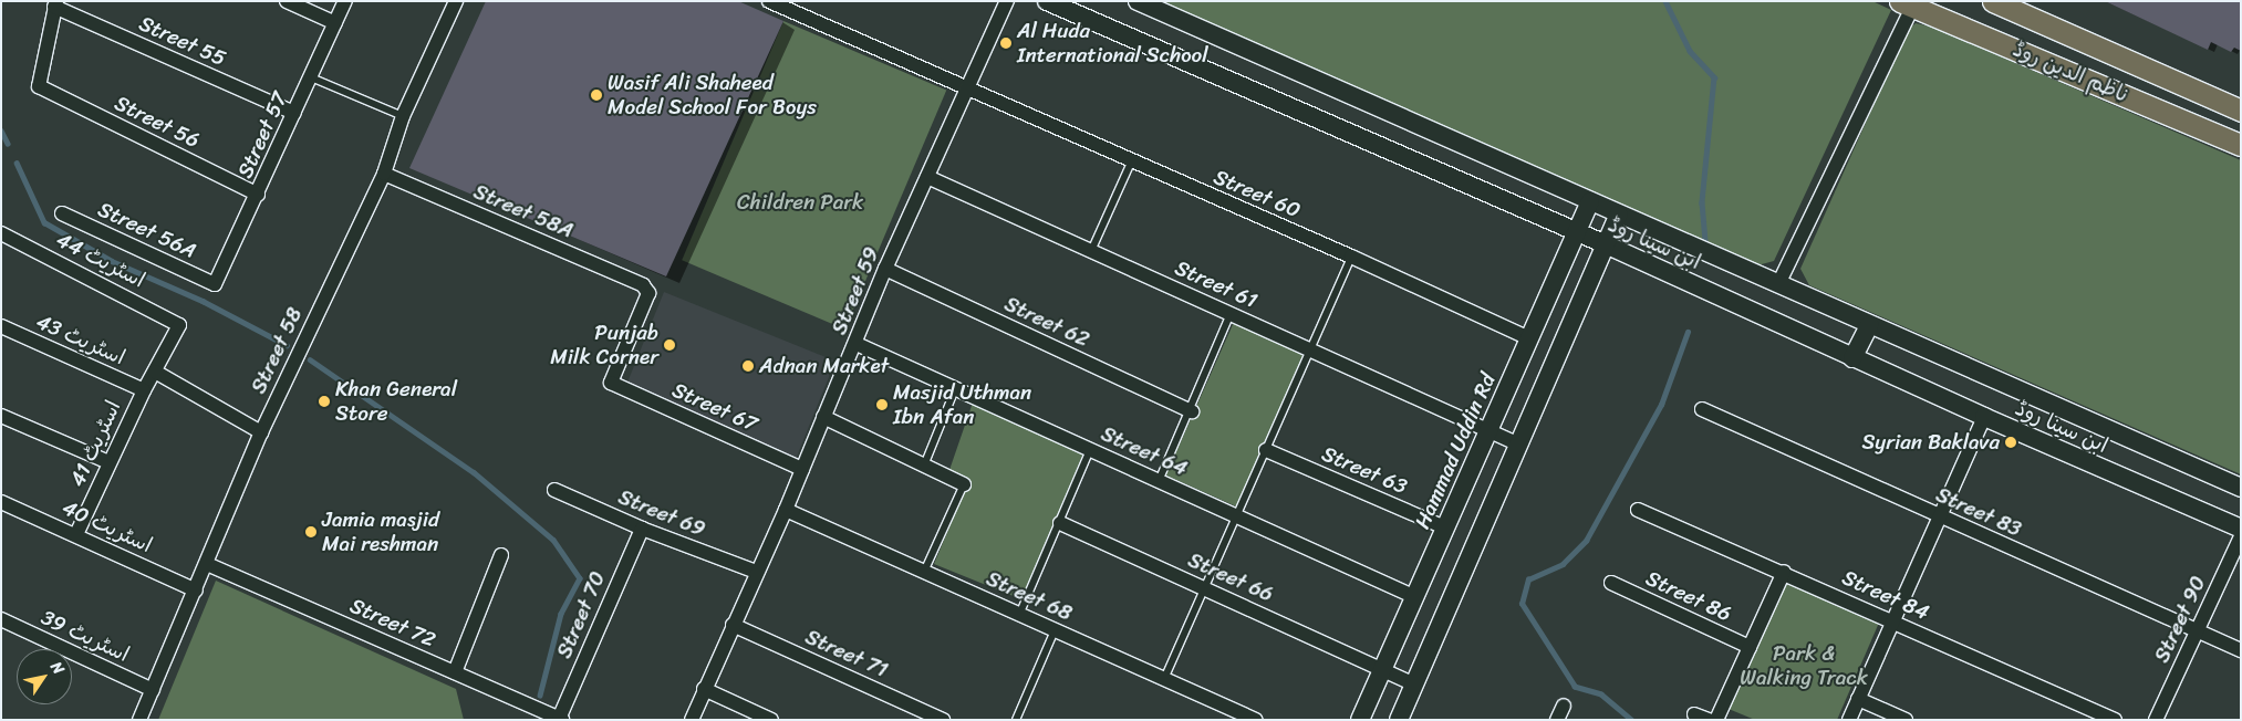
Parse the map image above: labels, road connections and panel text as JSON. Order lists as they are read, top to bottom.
{
  "streets": {
    "main road": ["ناظم الدین روڈ", "ابن سینا روڈ", "Hammad Uddin Rd"],
    "street": [
      "Street 55",
      "Street 56",
      "Street 57",
      "Street 60",
      "Street 58A",
      "Street 56A",
      "اسٹریٹ 44",
      "Street 61",
      "Street 59",
      "Street 62",
      "اسٹریٹ 43",
      "Street 58",
      "Street 67",
      "اسٹریٹ 41",
      "Street 64",
      "Street 63",
      "Street 83",
      "Street 69",
      "اسٹریٹ 40",
      "Street 66",
      "Street 84",
      "Street 68",
      "Street 86",
      "Street 70",
      "Street 90",
      "Street 72",
      "اسٹریٹ 39",
      "Street 71"
    ]
  },
  "crossings": [
    ["Street 55", "Street 56"],
    ["Street 55", "Street 57"],
    ["Street 56", "Street 57"],
    ["Street 57", "Street 56A"],
    ["Street 60", "Street 59"],
    ["Street 60", "Hammad Uddin Rd"],
    ["Street 58A", "Street 58"],
    ["Street 58A", "Street 67"],
    ["ابن سینا روڈ", "Hammad Uddin Rd"],
    ["اسٹریٹ 44", "اسٹریٹ 41"],
    ["Street 61", "Street 59"],
    ["Street 61", "Hammad Uddin Rd"],
    ["Street 59", "Street 62"],
    ["Street 59", "Street 67"],
    ["Street 59", "Street 64"],
    ["Street 59", "Street 69"],
    ["Street 59", "Street 68"],
    ["Street 59", "Street 71"],
    ["اسٹریٹ 43", "اسٹریٹ 41"],
    ["Street 58", "اسٹریٹ 40"],
    ["Street 58", "Street 72"],
    ["Street 58", "اسٹریٹ 39"],
    ["اسٹریٹ 41", "اسٹریٹ 40"],
    ["Street 64", "Hammad Uddin Rd"],
    ["Hammad Uddin Rd", "Street 63"],
    ["Hammad Uddin Rd", "Street 66"],
    ["Street 83", "Street 90"],
    ["Street 69", "Street 70"],
    ["Street 70", "Street 72"]
  ],
  "parks": ["Children Park", "Park & Walking Track"],
  "places": [
    "Al Huda International School",
    "Wasif Ali Shaheed Model School For Boys",
    "Punjab Milk Corner",
    "Adnan Market",
    "Khan General Store",
    "Masjid Uthman Ibn Afan",
    "Syrian Baklava",
    "Jamia masjid Mai reshman"
  ],
  "north": "top right"
}
